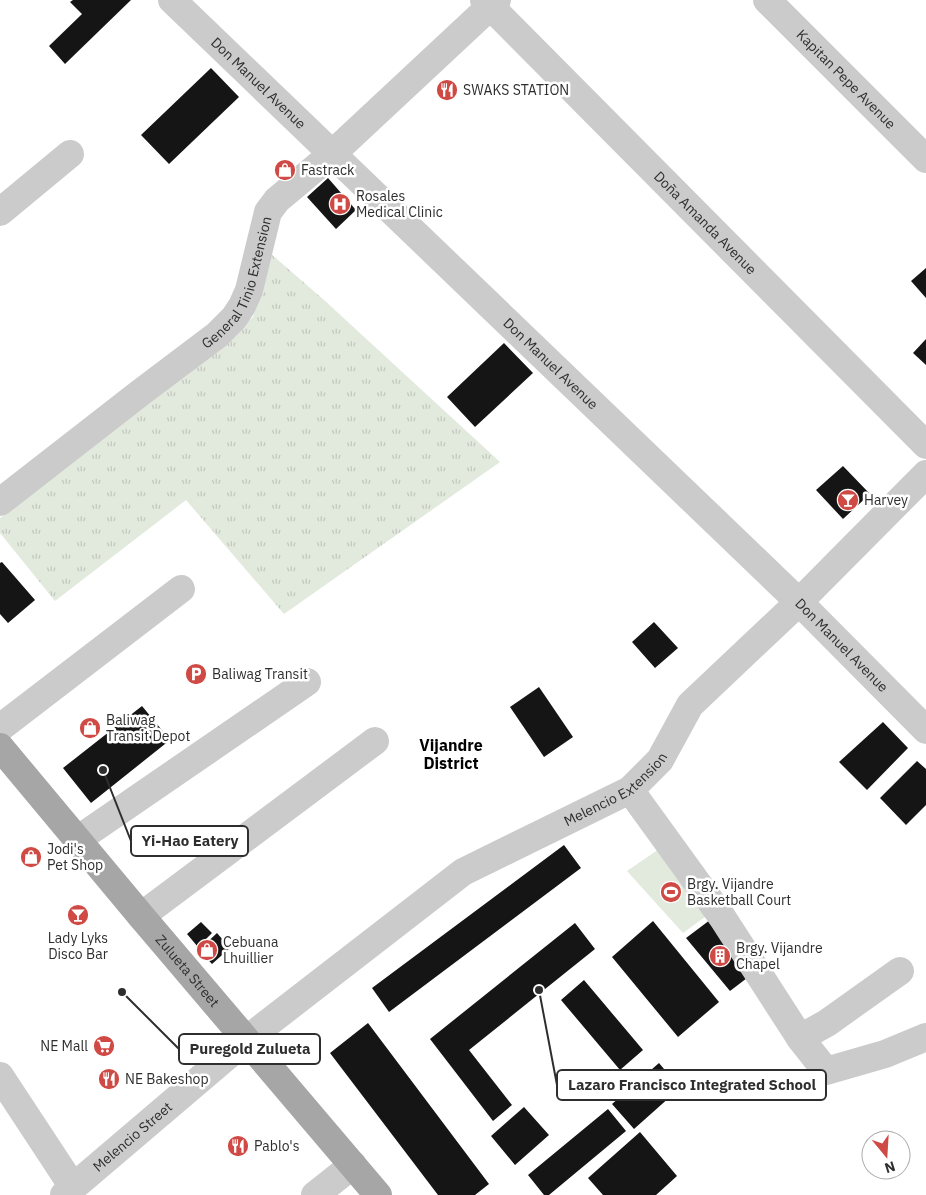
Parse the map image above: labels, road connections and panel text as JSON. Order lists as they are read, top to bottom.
{
  "streets": {
    "main road": ["Zulueta Street"],
    "street": [
      "Kapitan Pepe Avenue",
      "Don Manuel Avenue",
      "Doña Amanda Avenue",
      "General Tinio Extension",
      "Melencio Extension",
      "Melencio Street"
    ]
  },
  "crossings": [
    ["Don Manuel Avenue", "General Tinio Extension"],
    ["Don Manuel Avenue", "Melencio Extension"],
    ["Doña Amanda Avenue", "General Tinio Extension"],
    ["Melencio Extension", "Zulueta Street"],
    ["Melencio Extension", "Melencio Street"],
    ["Zulueta Street", "Melencio Street"]
  ],
  "districts": ["Vijandre District"],
  "places": {
    "restaurant": ["SWAKS STATION", "NE Bakeshop", "Pablo's"],
    "shop": [
      "Fastrack",
      "Baliwag Transit Depot",
      "Jodi's Pet Shop",
      "Cebuana Lhuillier"
    ],
    "hospital": ["Rosales Medical Clinic"],
    "bar": ["Harvey", "Lady Lyks Disco Bar"],
    "parking": ["Baliwag Transit"],
    "other": ["Yi-Hao Eatery", "Lazaro Francisco Integrated School", "Puregold Zulueta"],
    "sports": ["Brgy. Vijandre Basketball Court"],
    "building": ["Brgy. Vijandre Chapel"],
    "supermarket": ["NE Mall"]
  },
  "north": "bottom"
}
